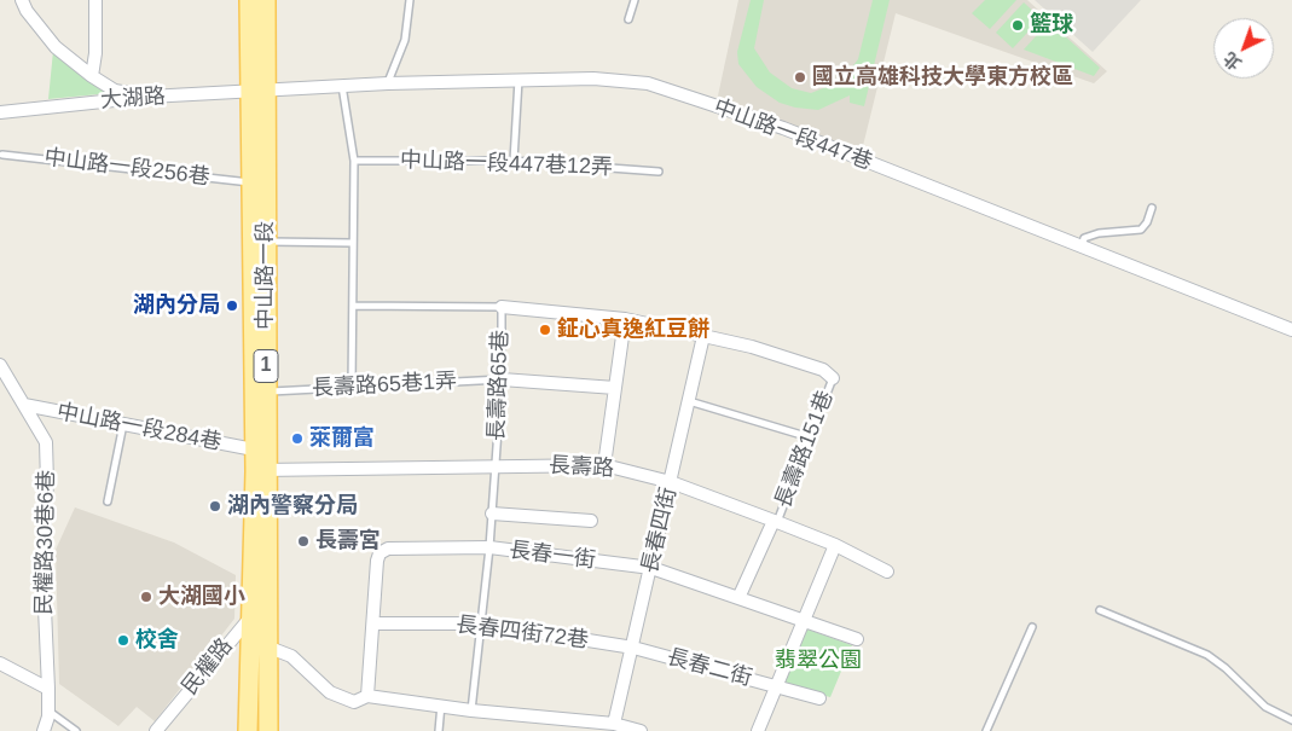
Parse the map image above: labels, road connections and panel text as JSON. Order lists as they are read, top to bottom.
{
  "streets": {
    "main road": ["中山路一段", "1"],
    "street": [
      "大湖路",
      "中山路一段447巷",
      "中山路一段284巷",
      "長壽路",
      "長春四街",
      "民權路30巷6巷",
      "長春一街",
      "長春四街72巷",
      "民權路",
      "長春二街"
    ],
    "lane": [
      "中山路一段447巷12弄",
      "中山路一段256巷",
      "長壽路65巷1弄",
      "長壽路65巷",
      "長壽路151巷"
    ]
  },
  "crossings": [
    ["大湖路", "中山路一段447巷"],
    ["大湖路", "中山路一段"],
    ["中山路一段447巷", "中山路一段"],
    ["中山路一段256巷", "中山路一段"],
    ["中山路一段", "長壽路65巷1弄"],
    ["中山路一段", "中山路一段284巷"],
    ["中山路一段", "長壽路"],
    ["中山路一段", "民權路"],
    ["長壽路65巷1弄", "長壽路65巷"],
    ["長壽路65巷", "長壽路"],
    ["長壽路65巷", "長春一街"],
    ["長壽路65巷", "長春四街72巷"],
    ["中山路一段284巷", "民權路30巷6巷"],
    ["長壽路151巷", "長壽路"],
    ["長壽路", "長春四街"],
    ["長春四街", "長春一街"],
    ["長春四街", "長春四街72巷"],
    ["長春四街", "長春二街"],
    ["長春一街", "長春四街72巷"],
    ["長春四街72巷", "長春二街"]
  ],
  "parks": ["翡翠公園"],
  "places": [
    "籃球",
    "國立高雄科技大學東方校區",
    "湖內分局",
    "鉦心真逸紅豆餅",
    "萊爾富",
    "湖內警察分局",
    "長壽宮",
    "大湖國小",
    "校舍"
  ],
  "north": "bottom left"
}
